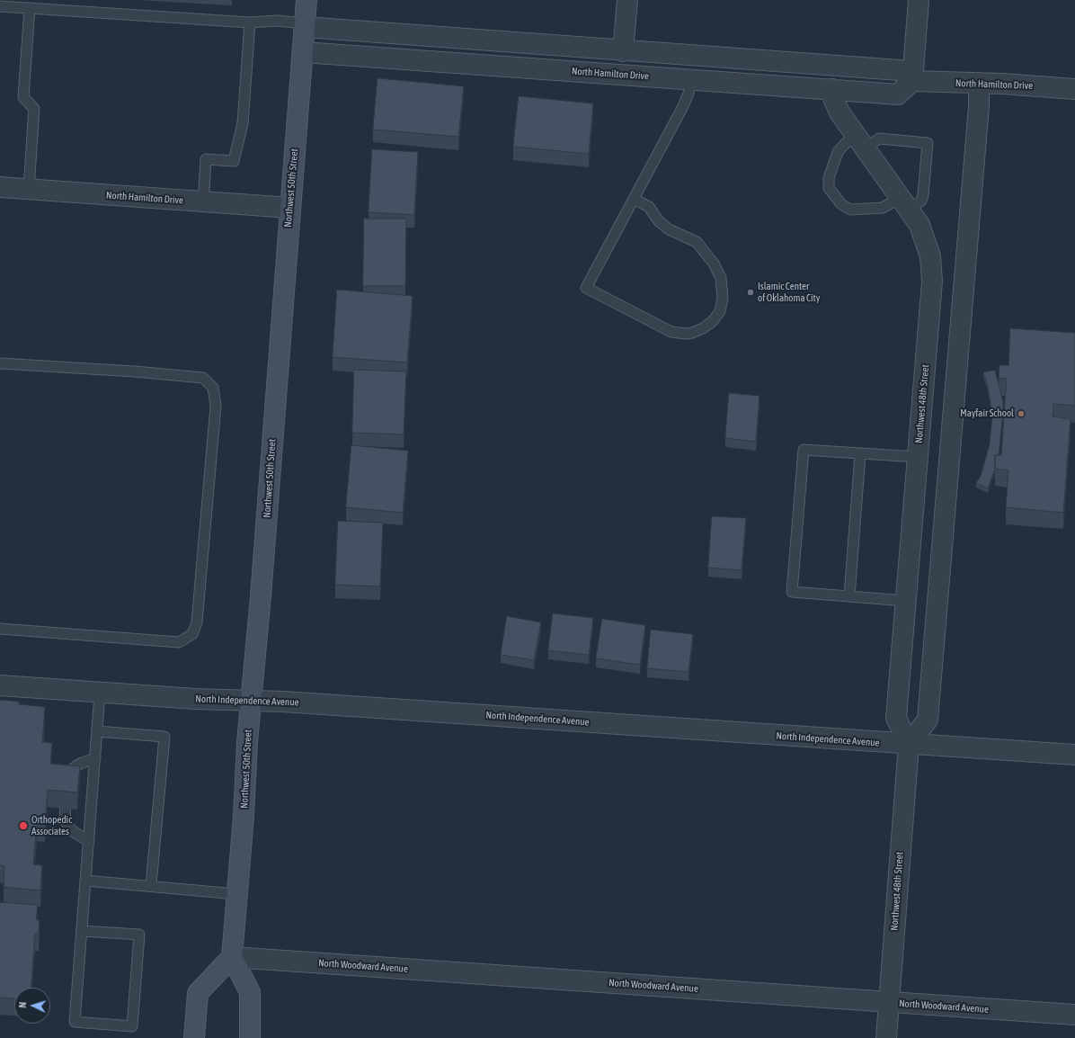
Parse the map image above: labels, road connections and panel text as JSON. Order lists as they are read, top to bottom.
{
  "streets": {
    "main road": ["Northwest 50th Street"],
    "street": [
      "North Hamilton Drive",
      "Northwest 48th Street",
      "North Independence Avenue",
      "North Woodward Avenue"
    ]
  },
  "crossings": [
    ["North Hamilton Drive", "Northwest 50th Street"],
    ["North Hamilton Drive", "Northwest 48th Street"],
    ["Northwest 50th Street", "North Independence Avenue"],
    ["Northwest 50th Street", "North Woodward Avenue"],
    ["Northwest 48th Street", "North Independence Avenue"],
    ["Northwest 48th Street", "North Woodward Avenue"]
  ],
  "places": ["Islamic Center of Oklahoma City", "Mayfair School", "Orthopedic Associates"],
  "north": "left"
}
